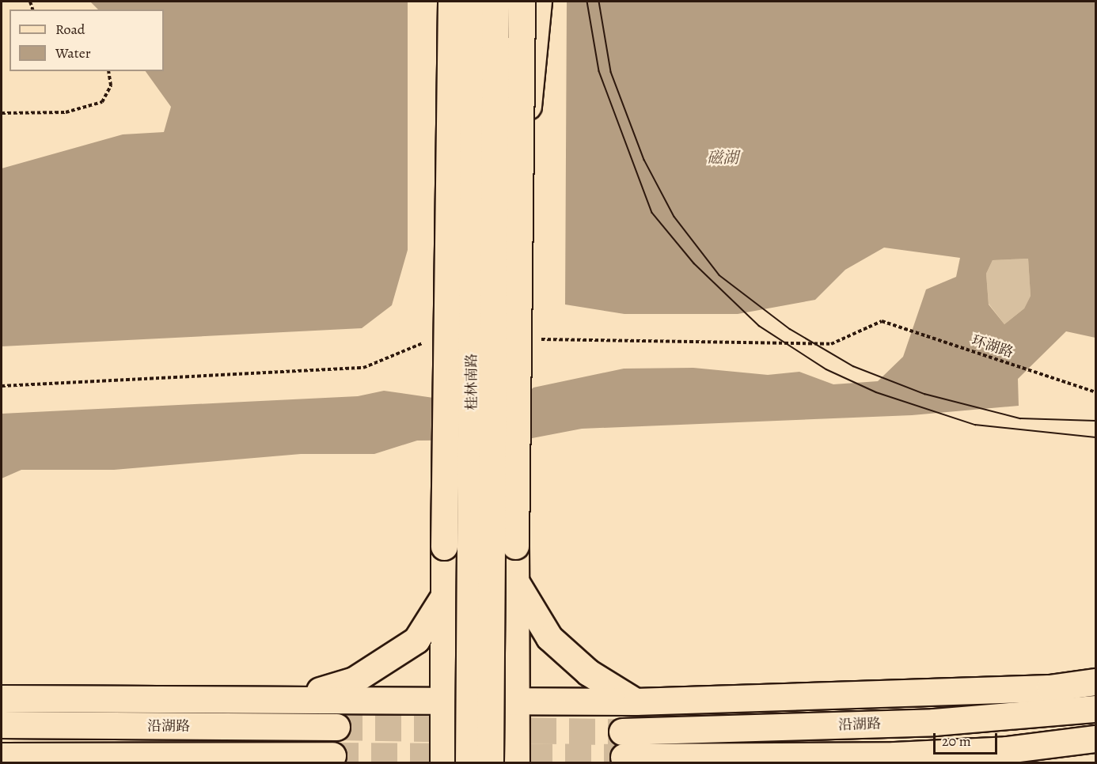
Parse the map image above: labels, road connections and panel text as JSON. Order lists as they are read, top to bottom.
{
  "streets": {
    "main road": ["桂林南路", "沿湖路"],
    "path": ["环湖路"]
  },
  "water": ["磁湖"],
  "legend": ["Road", "Water"],
  "scale_bar": "20 m"
}
